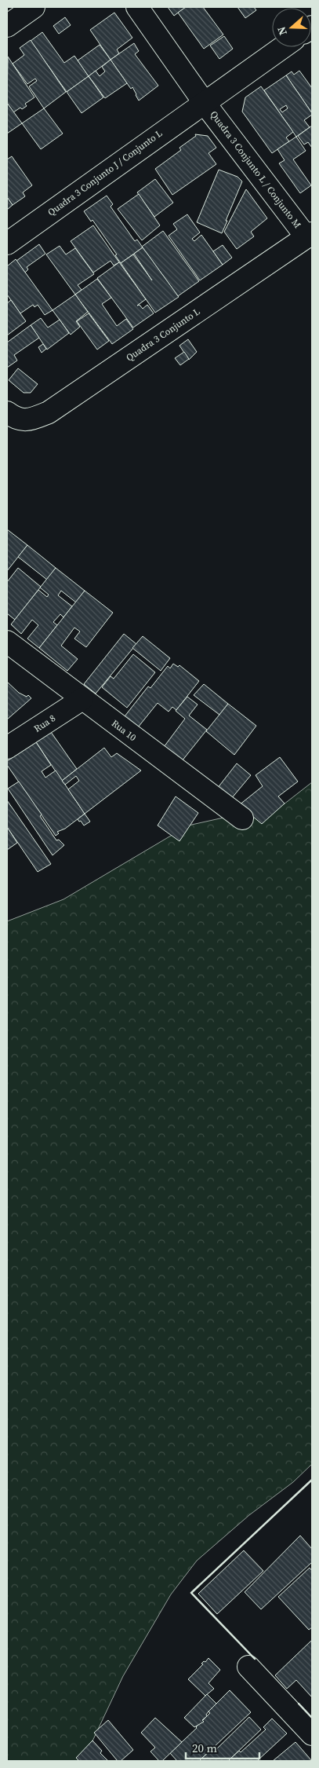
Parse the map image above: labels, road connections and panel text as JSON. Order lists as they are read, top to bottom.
{
  "streets": {
    "street": [
      "Quadra 3 Conjunto L / Conjunto M",
      "Quadra 3 Conjunto J / Conjunto L",
      "Quadra 3 Conjunto L",
      "Rua 8",
      "Rua 10"
    ]
  },
  "crossings": [
    ["Quadra 3 Conjunto L / Conjunto M", "Quadra 3 Conjunto J / Conjunto L"],
    ["Quadra 3 Conjunto L / Conjunto M", "Quadra 3 Conjunto L"],
    ["Rua 8", "Rua 10"]
  ],
  "scale_bar": "20 m",
  "north": "left"
}
